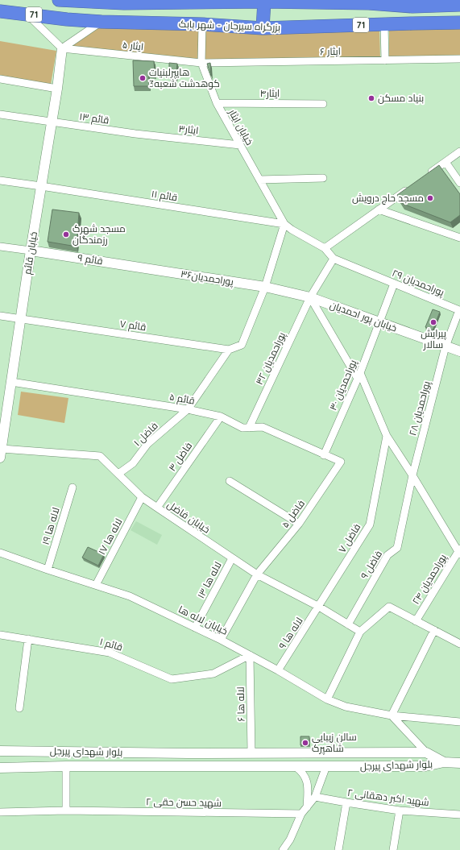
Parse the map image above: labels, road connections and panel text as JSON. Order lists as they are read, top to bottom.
{
  "streets": {
    "highway": ["71", "بزرگراه سیرجان - شهر بابک"],
    "main road": [
      "خیابان قائم",
      "قائم ۹",
      "پوراحمدیان۳۶",
      "خیابان پور احمدیان",
      "بلوار شهدای پیرجل"
    ],
    "street": [
      "ایثار ۵",
      "ایثار ۶",
      "ایثار۴",
      "قائم ۱۳",
      "خیابان ایثار",
      "ایثار۳",
      "قائم ۱۱",
      "پوراحمدیان ۲۹",
      "قائم ۷",
      "پوراحمدیان ۳۲",
      "پوراحمدیان ۳۰",
      "قائم ۵",
      "پوراحمدیان ۲۸",
      "فاضل ۱",
      "فاضل ۳",
      "فاضل ۵",
      "خیابان فاضل",
      "لاله ها ۱۹",
      "لاله ها ۱۷",
      "فاضل ۷",
      "فاضل ۹",
      "پوراحمدیان ۲۴",
      "لاله ها ۱۳",
      "خیابان لاله ها",
      "لاله ها ۹",
      "قائم ۱",
      "لاله ها ۶",
      "شهید اکبر دهقانی ۲",
      "شهید حسن حقی ۲"
    ]
  },
  "crossings": [
    ["بزرگراه سیرجان - شهر بابک", "خیابان ایثار"],
    ["ایثار ۵", "ایثار ۶"],
    ["ایثار ۵", "خیابان ایثار"],
    ["ایثار ۵", "خیابان قائم"],
    ["ایثار ۶", "خیابان ایثار"],
    ["ایثار۴", "خیابان ایثار"],
    ["قائم ۱۳", "ایثار۳"],
    ["قائم ۱۳", "خیابان قائم"],
    ["خیابان ایثار", "ایثار۳"],
    ["خیابان ایثار", "قائم ۱۱"],
    ["قائم ۱۱", "خیابان قائم"],
    ["خیابان قائم", "قائم ۹"],
    ["خیابان قائم", "قائم ۷"],
    ["خیابان قائم", "قائم ۵"],
    ["خیابان قائم", "خیابان فاضل"],
    ["قائم ۹", "پوراحمدیان۳۶"],
    ["پوراحمدیان۳۶", "خیابان پور احمدیان"],
    ["پوراحمدیان۳۶", "قائم ۷"],
    ["پوراحمدیان ۲۹", "خیابان پور احمدیان"],
    ["پوراحمدیان ۲۹", "پوراحمدیان ۳۲"],
    ["پوراحمدیان ۲۹", "پوراحمدیان ۳۰"],
    ["پوراحمدیان ۲۹", "پوراحمدیان ۲۸"],
    ["خیابان پور احمدیان", "قائم ۷"],
    ["خیابان پور احمدیان", "پوراحمدیان ۳۲"],
    ["خیابان پور احمدیان", "پوراحمدیان ۳۰"],
    ["خیابان پور احمدیان", "پوراحمدیان ۲۸"],
    ["قائم ۷", "فاضل ۱"],
    ["پوراحمدیان ۳۲", "قائم ۵"],
    ["پوراحمدیان ۳۰", "قائم ۵"],
    ["قائم ۵", "فاضل ۱"],
    ["قائم ۵", "فاضل ۳"],
    ["قائم ۵", "فاضل ۵"],
    ["پوراحمدیان ۲۸", "فاضل ۹"],
    ["فاضل ۱", "خیابان فاضل"],
    ["فاضل ۳", "خیابان فاضل"],
    ["فاضل ۵", "خیابان فاضل"],
    ["فاضل ۵", "خیابان لاله ها"],
    ["خیابان فاضل", "لاله ها ۱۷"],
    ["خیابان فاضل", "فاضل ۷"],
    ["خیابان فاضل", "فاضل ۹"],
    ["خیابان فاضل", "لاله ها ۱۳"],
    ["خیابان فاضل", "لاله ها ۹"],
    ["لاله ها ۱۹", "خیابان لاله ها"],
    ["لاله ها ۱۷", "خیابان لاله ها"],
    ["فاضل ۷", "لاله ها ۹"],
    ["لاله ها ۱۳", "خیابان لاله ها"],
    ["خیابان لاله ها", "لاله ها ۹"],
    ["خیابان لاله ها", "قائم ۱"],
    ["خیابان لاله ها", "لاله ها ۶"],
    ["قائم ۱", "لاله ها ۶"],
    ["لاله ها ۶", "بلوار شهدای پیرجل"]
  ],
  "places": [
    "هایپرلبنیات کوهدشت شعبه3",
    "بنیاد مسکن",
    "مسجد حاج درویش",
    "مسجد شهرک رزمندگان",
    "پیرایش سالار",
    "سالن زیبایی شاهپرک"
  ]
}
